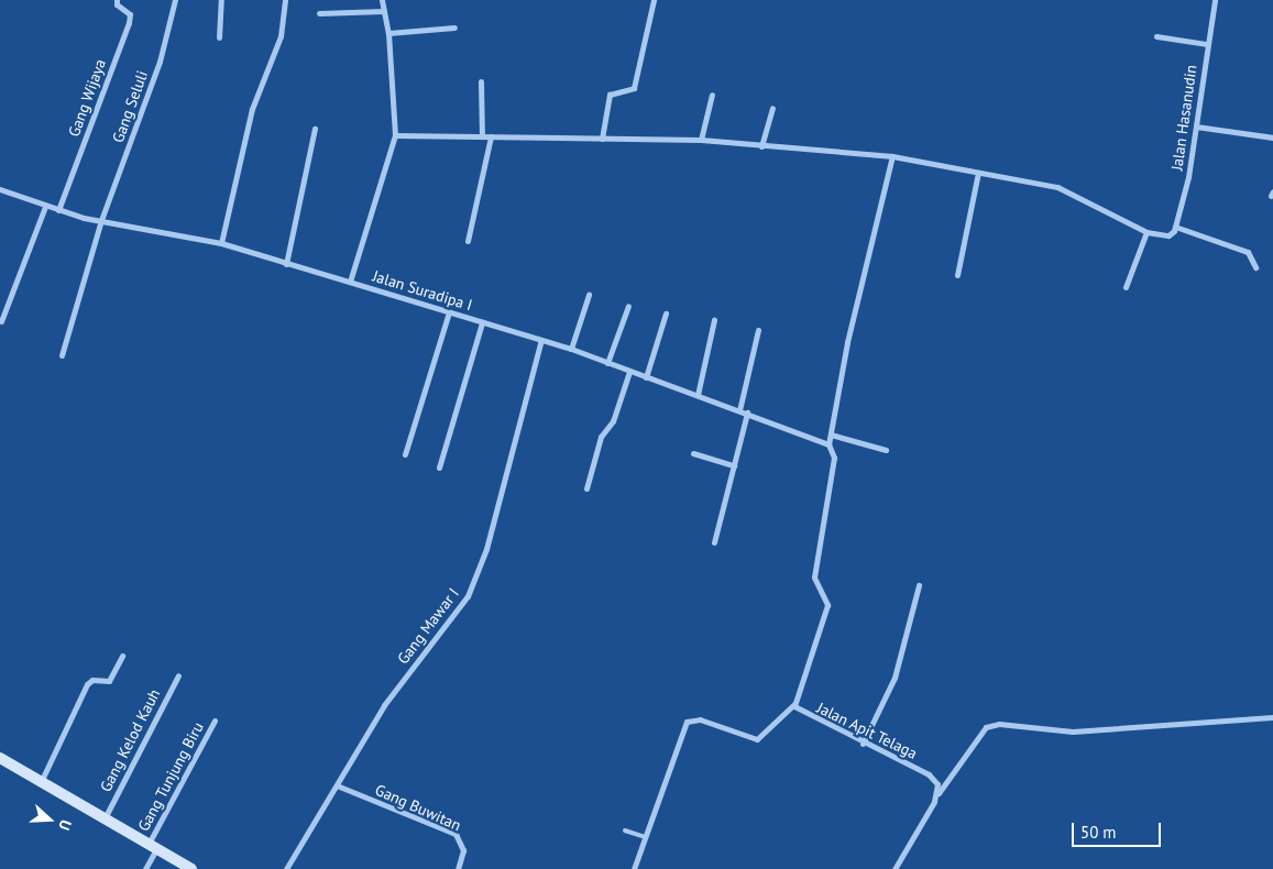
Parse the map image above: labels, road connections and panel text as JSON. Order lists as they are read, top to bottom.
{
  "streets": {
    "street": [
      "Gang Wijaya",
      "Gang Seluli",
      "Jalan Hasanudin",
      "Jalan Suradipa I",
      "Gang Mawar I",
      "Jalan Apit Telaga",
      "Gang Kelod Kauh",
      "Gang Tunjung Biru",
      "Gang Buwitan"
    ]
  },
  "crossings": [
    ["Gang Wijaya", "Jalan Suradipa I"],
    ["Gang Seluli", "Jalan Suradipa I"],
    ["Jalan Suradipa I", "Gang Mawar I"],
    ["Jalan Suradipa I", "Jalan Apit Telaga"],
    ["Gang Mawar I", "Gang Buwitan"]
  ],
  "scale_bar": "50 m",
  "north": "right"
}
